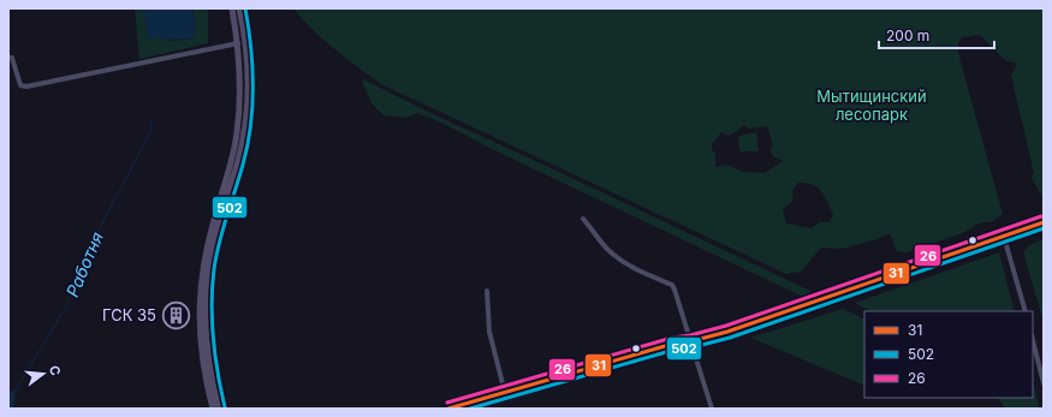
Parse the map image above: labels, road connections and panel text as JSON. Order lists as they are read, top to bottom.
{
  "water": ["Работня"],
  "parks": ["Мытищинский лесопарк"],
  "places": {
    "building": ["ГСК 35"]
  },
  "lines": ["transit line 502", "transit line 26", "transit line 31"],
  "legend": ["31", "502", "26"],
  "scale_bar": "200 m",
  "north": "right"
}
